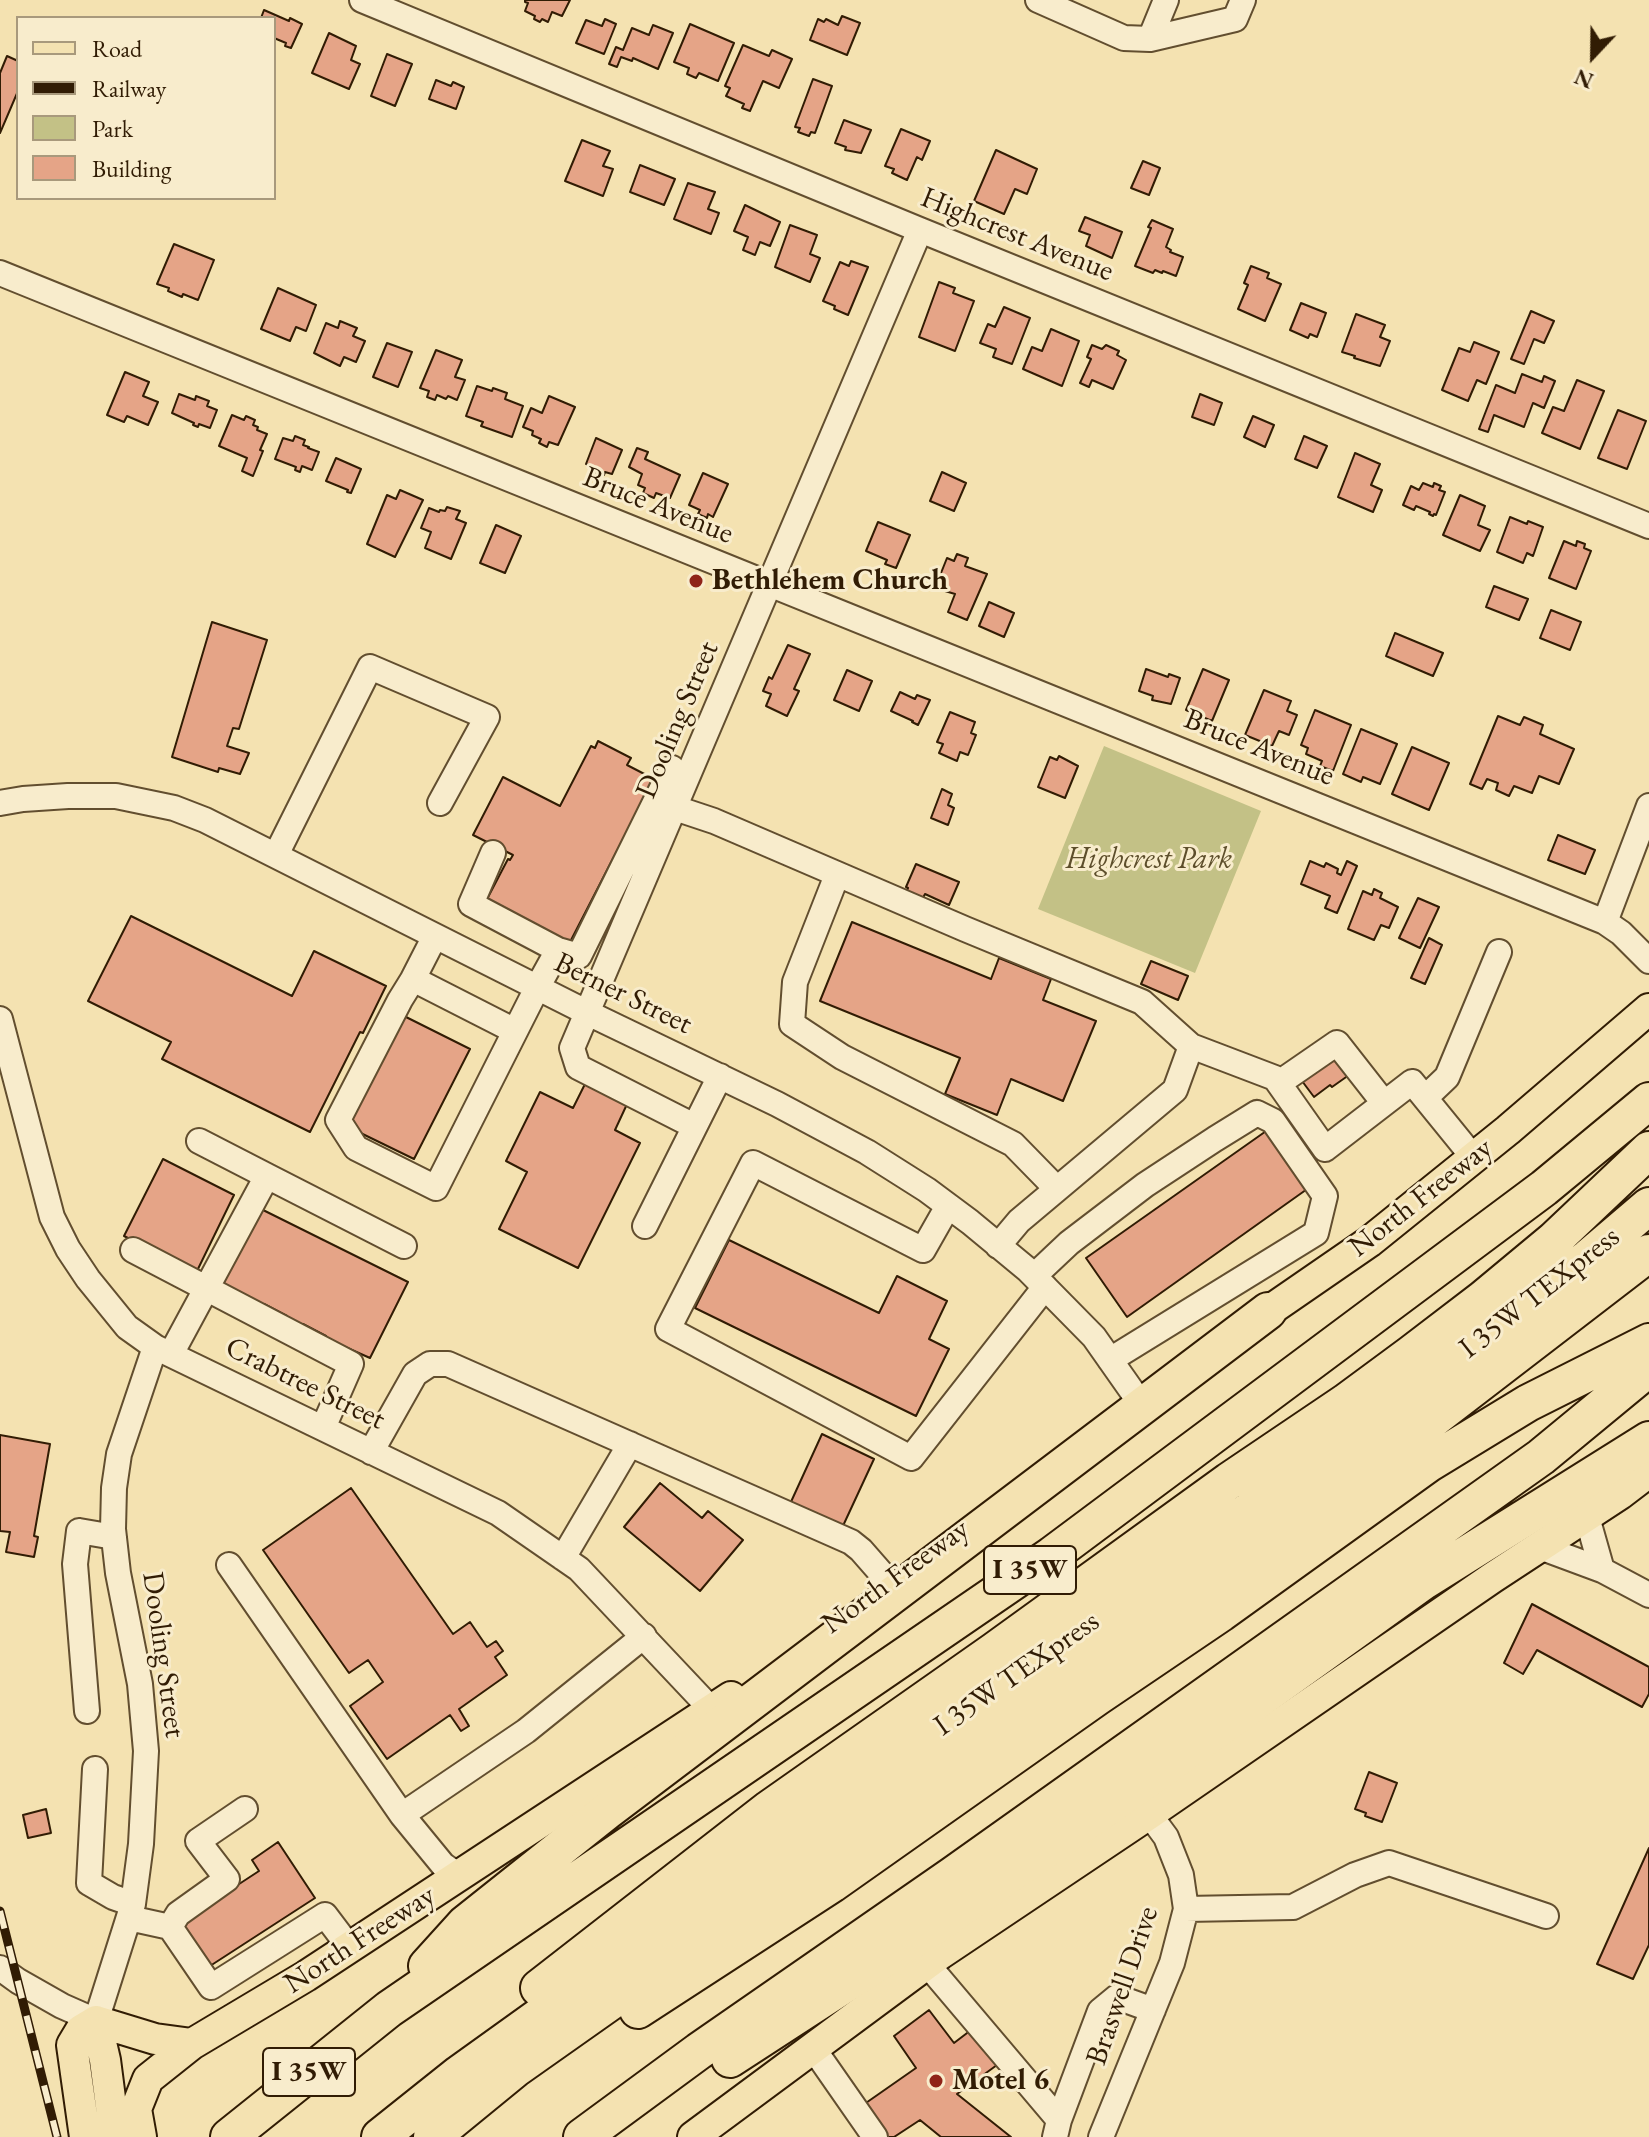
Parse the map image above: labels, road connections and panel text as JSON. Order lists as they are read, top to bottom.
{
  "streets": {
    "highway": ["I 35W TEXpress", "I 35W"],
    "main road": ["North Freeway"],
    "street": [
      "Highcrest Avenue",
      "Bruce Avenue",
      "Dooling Street",
      "Berner Street",
      "Crabtree Street",
      "Braswell Drive"
    ]
  },
  "crossings": [
    ["Highcrest Avenue", "Dooling Street"],
    ["Bruce Avenue", "Dooling Street"],
    ["Dooling Street", "Berner Street"],
    ["Dooling Street", "Crabtree Street"],
    ["Berner Street", "North Freeway"],
    ["North Freeway", "Crabtree Street"]
  ],
  "parks": ["Highcrest Park"],
  "places": ["Bethlehem Church", "Motel 6"],
  "legend": [
    "Road",
    "Railway",
    "Park",
    "Building"
  ],
  "north": "bottom"
}
